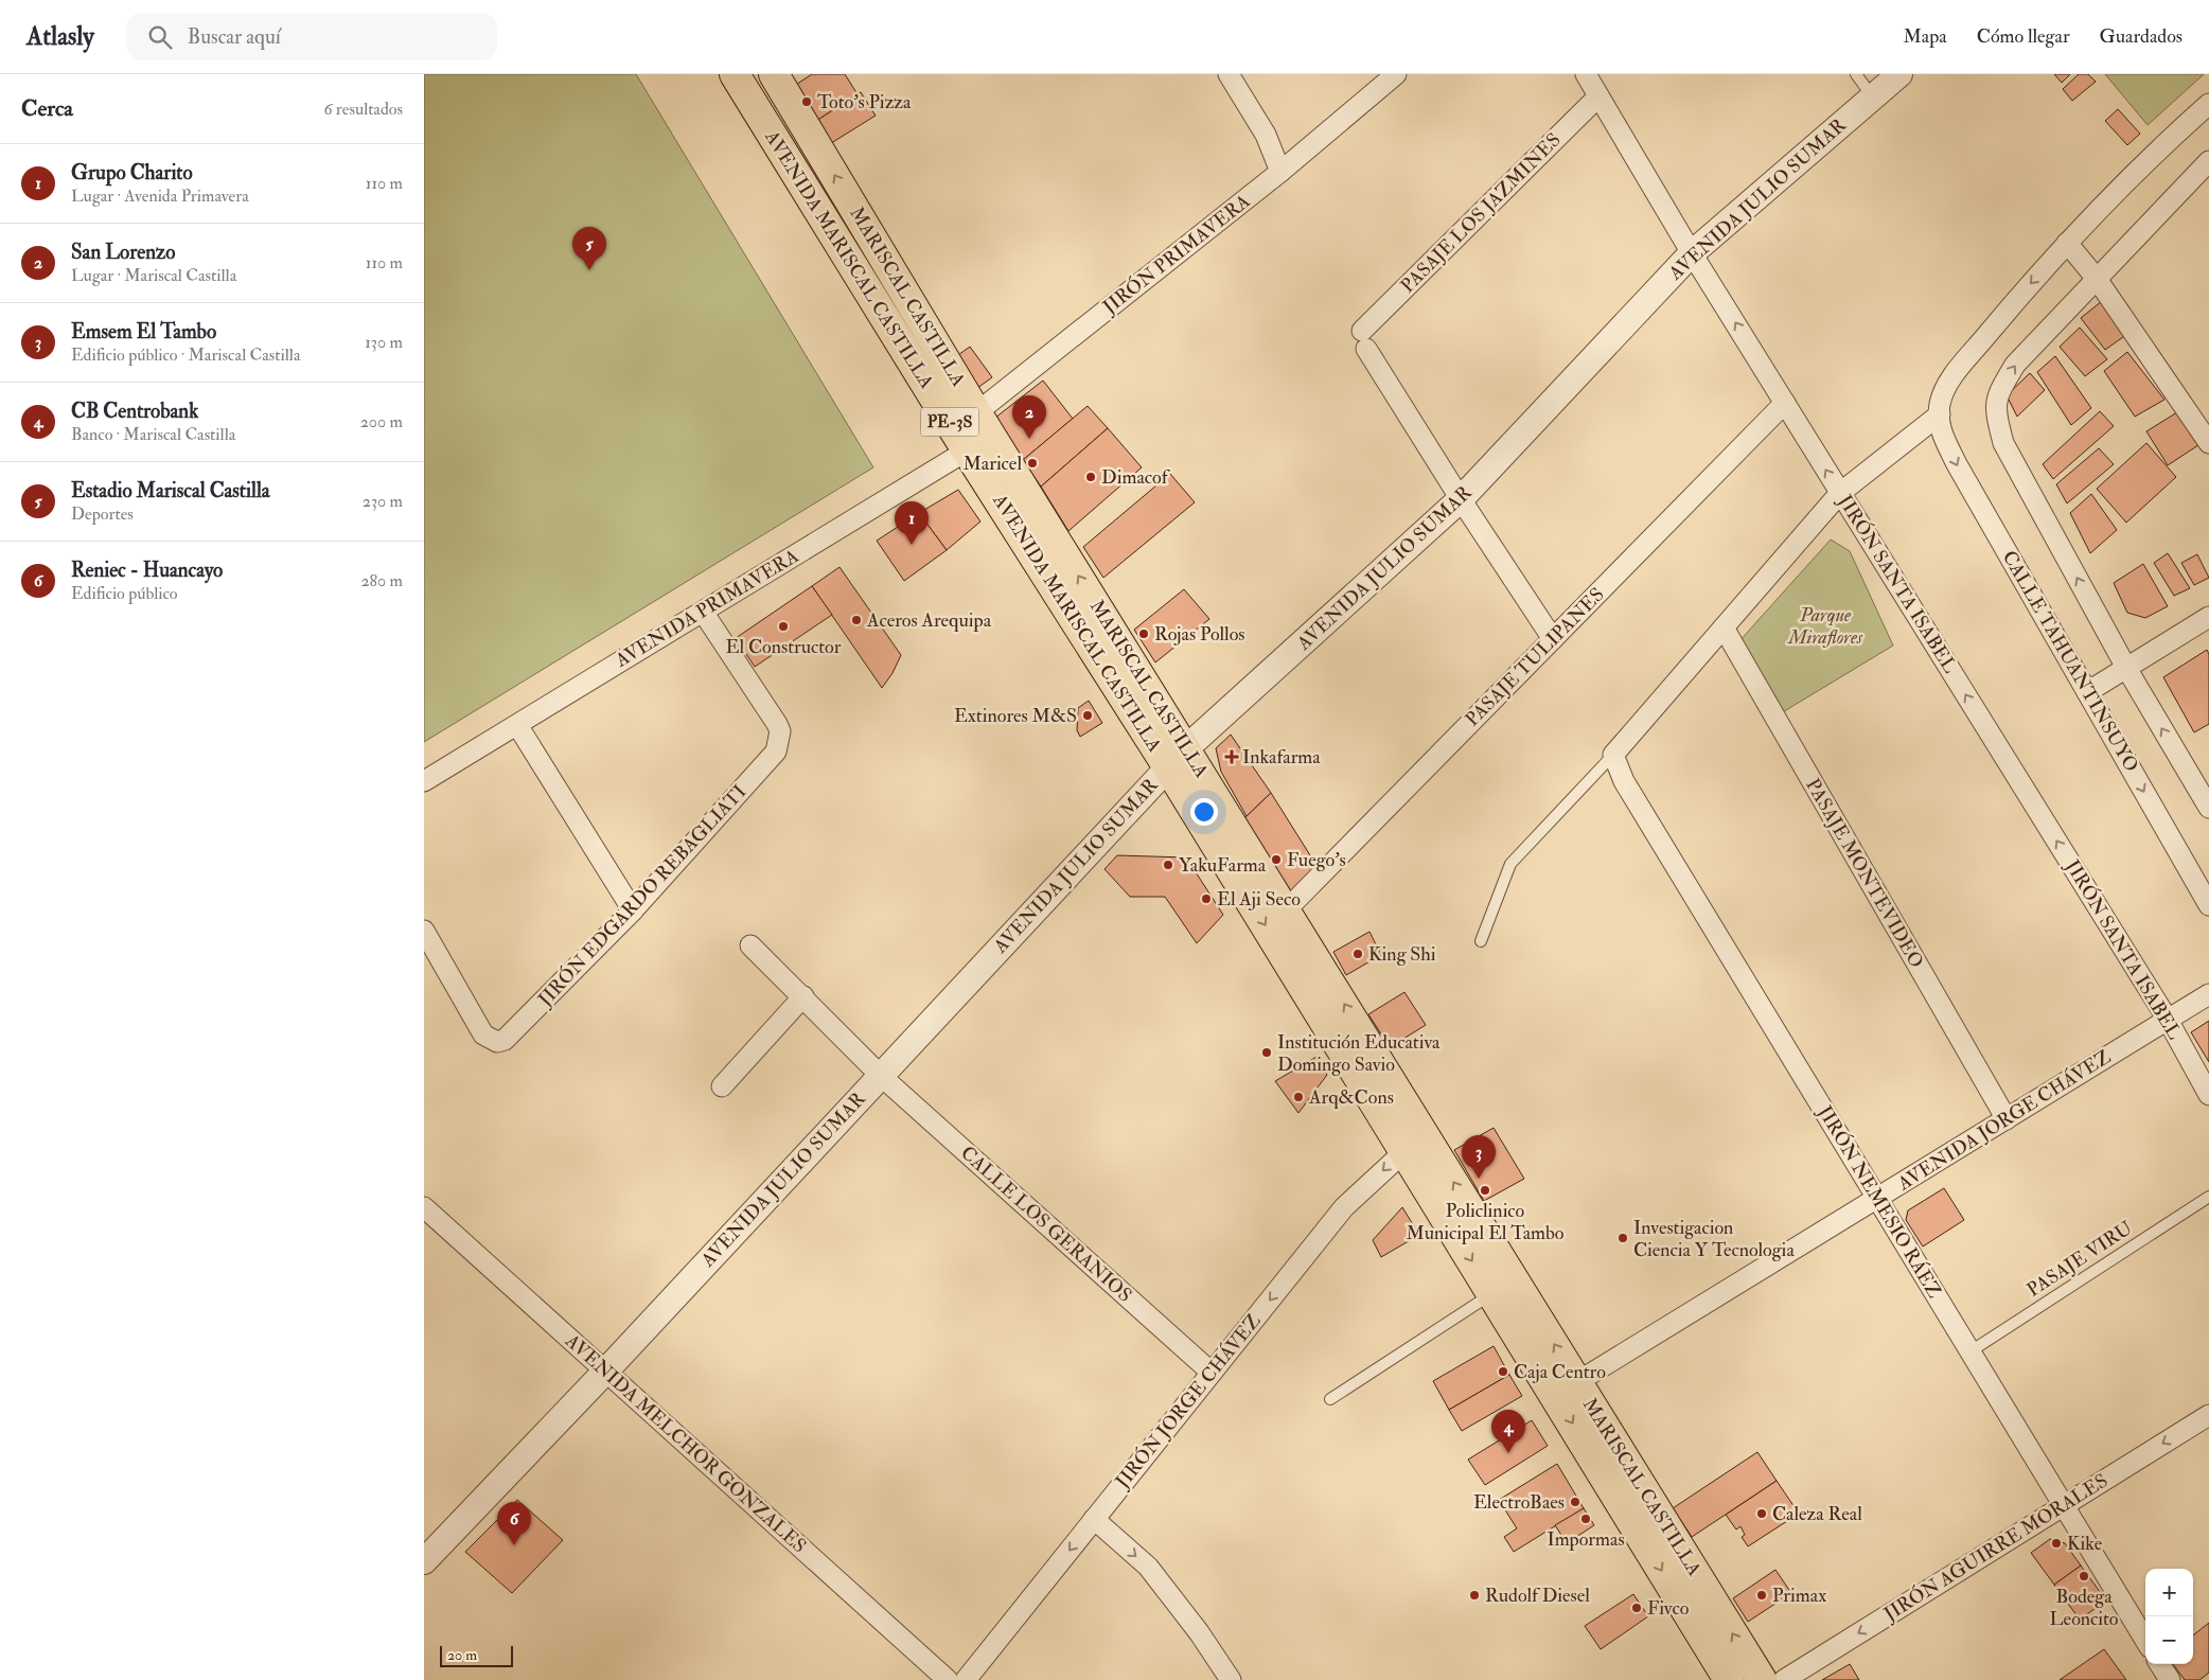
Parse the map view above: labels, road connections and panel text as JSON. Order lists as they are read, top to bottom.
{
  "streets": {
    "highway": ["AVENIDA MARISCAL CASTILLA", "MARISCAL CASTILLA", "PE-3S"],
    "street": [
      "AVENIDA JULIO SUMAR",
      "PASAJE LOS JAZMINES",
      "JIRÓN PRIMAVERA",
      "JIRÓN SANTA ISABEL",
      "AVENIDA PRIMAVERA",
      "PASAJE TULIPANES",
      "CALLE TAHUANTINSUYO",
      "PASAJE MONTEVIDEO",
      "JIRÓN EDGARDO REBAGLIATI",
      "AVENIDA JORGE CHÁVEZ",
      "JIRÓN NEMESIO RÁEZ",
      "CALLE LOS GERANIOS",
      "JIRÓN JORGE CHÁVEZ",
      "AVENIDA MELCHOR GONZALES",
      "JIRÓN AGUIRRE MORALES"
    ],
    "lane": ["PASAJE VIRU"]
  },
  "crossings": [
    ["AVENIDA JULIO SUMAR", "PASAJE LOS JAZMINES"],
    ["AVENIDA JULIO SUMAR", "AVENIDA MARISCAL CASTILLA"],
    ["AVENIDA JULIO SUMAR", "MARISCAL CASTILLA"],
    ["AVENIDA JULIO SUMAR", "JIRÓN SANTA ISABEL"],
    ["AVENIDA JULIO SUMAR", "CALLE LOS GERANIOS"],
    ["AVENIDA JULIO SUMAR", "AVENIDA MELCHOR GONZALES"],
    ["PASAJE LOS JAZMINES", "JIRÓN SANTA ISABEL"],
    ["JIRÓN PRIMAVERA", "AVENIDA MARISCAL CASTILLA"],
    ["JIRÓN PRIMAVERA", "MARISCAL CASTILLA"],
    ["JIRÓN PRIMAVERA", "AVENIDA PRIMAVERA"],
    ["AVENIDA MARISCAL CASTILLA", "MARISCAL CASTILLA"],
    ["AVENIDA MARISCAL CASTILLA", "AVENIDA PRIMAVERA"],
    ["MARISCAL CASTILLA", "AVENIDA PRIMAVERA"],
    ["MARISCAL CASTILLA", "PASAJE TULIPANES"],
    ["MARISCAL CASTILLA", "AVENIDA JORGE CHÁVEZ"],
    ["MARISCAL CASTILLA", "JIRÓN JORGE CHÁVEZ"],
    ["JIRÓN SANTA ISABEL", "PASAJE TULIPANES"],
    ["JIRÓN SANTA ISABEL", "AVENIDA JORGE CHÁVEZ"],
    ["AVENIDA PRIMAVERA", "JIRÓN EDGARDO REBAGLIATI"],
    ["PASAJE MONTEVIDEO", "AVENIDA JORGE CHÁVEZ"],
    ["AVENIDA JORGE CHÁVEZ", "JIRÓN NEMESIO RÁEZ"],
    ["JIRÓN NEMESIO RÁEZ", "PASAJE VIRU"],
    ["JIRÓN NEMESIO RÁEZ", "JIRÓN AGUIRRE MORALES"],
    ["CALLE LOS GERANIOS", "JIRÓN JORGE CHÁVEZ"]
  ],
  "one_way": [
    "JIRÓN SANTA ISABEL",
    "CALLE TAHUANTINSUYO",
    "JIRÓN JORGE CHÁVEZ",
    "JIRÓN AGUIRRE MORALES"
  ],
  "parks": ["Parque Miraflores"],
  "places": {
    "other": [
      "Toto's Pizza",
      "Maricel",
      "Dimacof",
      "Aceros Arequipa",
      "El Constructor",
      "Rojas Pollos",
      "Extinores M&S",
      "Fuego's",
      "YakuFarma",
      "El Aji Seco",
      "King Shi",
      "Institución Educativa Domingo Savio",
      "Arq&Cons",
      "Policlinico Municipal El Tambo",
      "Investigacion Ciencia Y Tecnologia",
      "Caja Centro",
      "ElectroBaes",
      "Caleza Real",
      "Impormas",
      "Kike",
      "Bodega Leoncito",
      "Rudolf Diesel",
      "Primax",
      "Fivco"
    ],
    "health": ["Inkafarma"]
  },
  "scale_bar": "20 m",
  "page": {
    "header": "Atlasly",
    "search": "Buscar aquí",
    "nav": ["Mapa", "Cómo llegar", "Guardados"],
    "heading": ["Cerca", "6 resultados"],
    "list": [
      {
        "mark": "1",
        "name": "Grupo Charito",
        "note": "Lugar · Avenida Primavera",
        "value": "110 m"
      },
      {
        "mark": "2",
        "name": "San Lorenzo",
        "note": "Lugar · Mariscal Castilla",
        "value": "110 m"
      },
      {
        "mark": "3",
        "name": "Emsem El Tambo",
        "note": "Edificio público · Mariscal Castilla",
        "value": "130 m"
      },
      {
        "mark": "4",
        "name": "CB Centrobank",
        "note": "Banco · Mariscal Castilla",
        "value": "200 m"
      },
      {
        "mark": "5",
        "name": "Estadio Mariscal Castilla",
        "note": "Deportes",
        "value": "230 m"
      },
      {
        "mark": "6",
        "name": "Reniec - Huancayo",
        "note": "Edificio público",
        "value": "280 m"
      }
    ],
    "pins": [
      "5",
      "2",
      "1",
      "3",
      "4",
      "6"
    ],
    "map_buttons": ["+", "−"],
    "scale": "20 m"
  }
}
